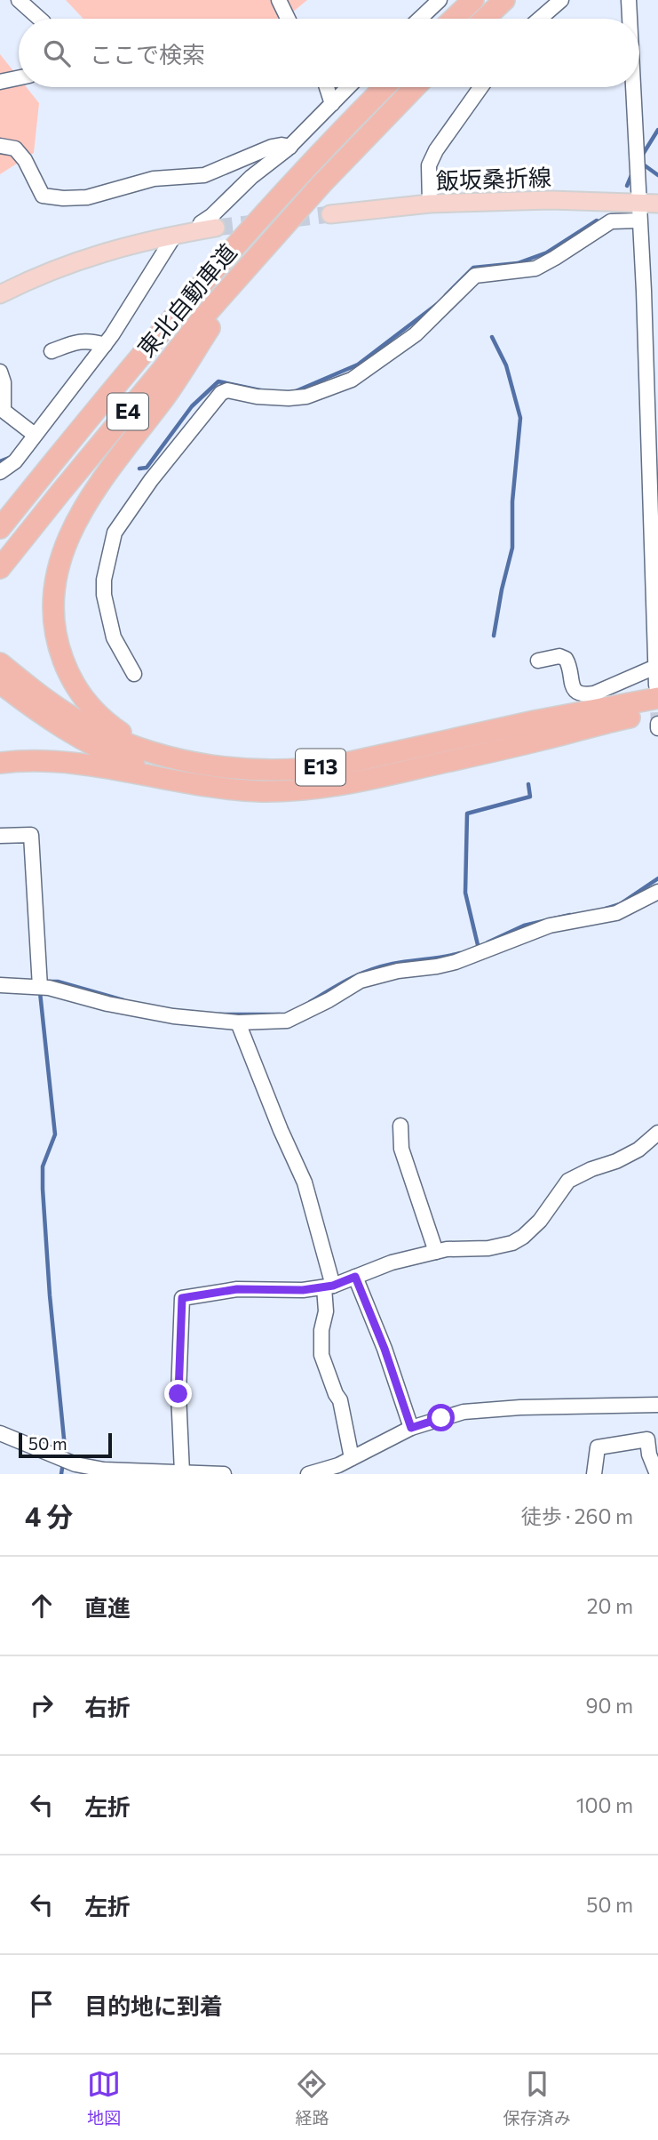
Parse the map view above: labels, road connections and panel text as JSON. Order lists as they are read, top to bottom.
{
  "streets": {
    "highway": ["東北自動車道", "E4", "E13"],
    "main road": ["飯坂桑折線"]
  },
  "scale_bar": "50 m",
  "page": {
    "search": "ここで検索",
    "scale": "50 m",
    "heading": ["4 分", "徒歩 · 260 m"],
    "list": [
      ["直進", "20 m"],
      ["右折", "90 m"],
      ["左折", "100 m"],
      ["左折", "50 m"],
      "目的地に到着"
    ],
    "nav": ["地図", "経路", "保存済み"]
  }
}
